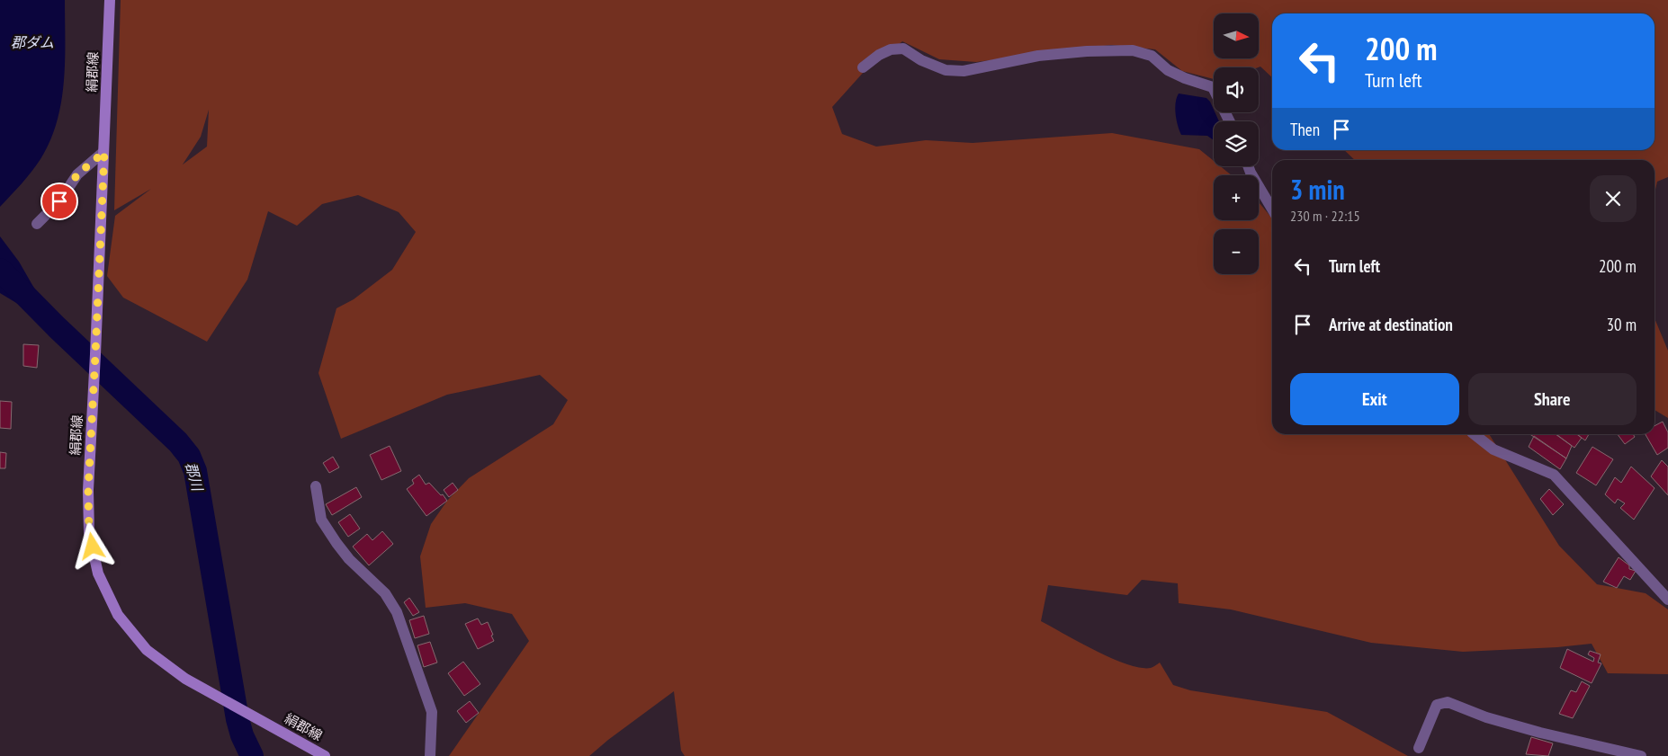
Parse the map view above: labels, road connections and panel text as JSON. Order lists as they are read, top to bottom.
{
  "streets": {
    "main road": ["絹郡線"]
  },
  "water": ["郡ダム", "郡川"],
  "north": "right",
  "page": {
    "map_buttons": ["+", "−"],
    "turn": ["200 m", "Turn left"],
    "then": "Then",
    "heading": ["3 min", "230 m · 22:15"],
    "list": [
      {
        "name": "Turn left",
        "value": "200 m"
      },
      {
        "name": "Arrive at destination",
        "value": "30 m"
      }
    ],
    "buttons": ["Exit", "Share"]
  }
}
